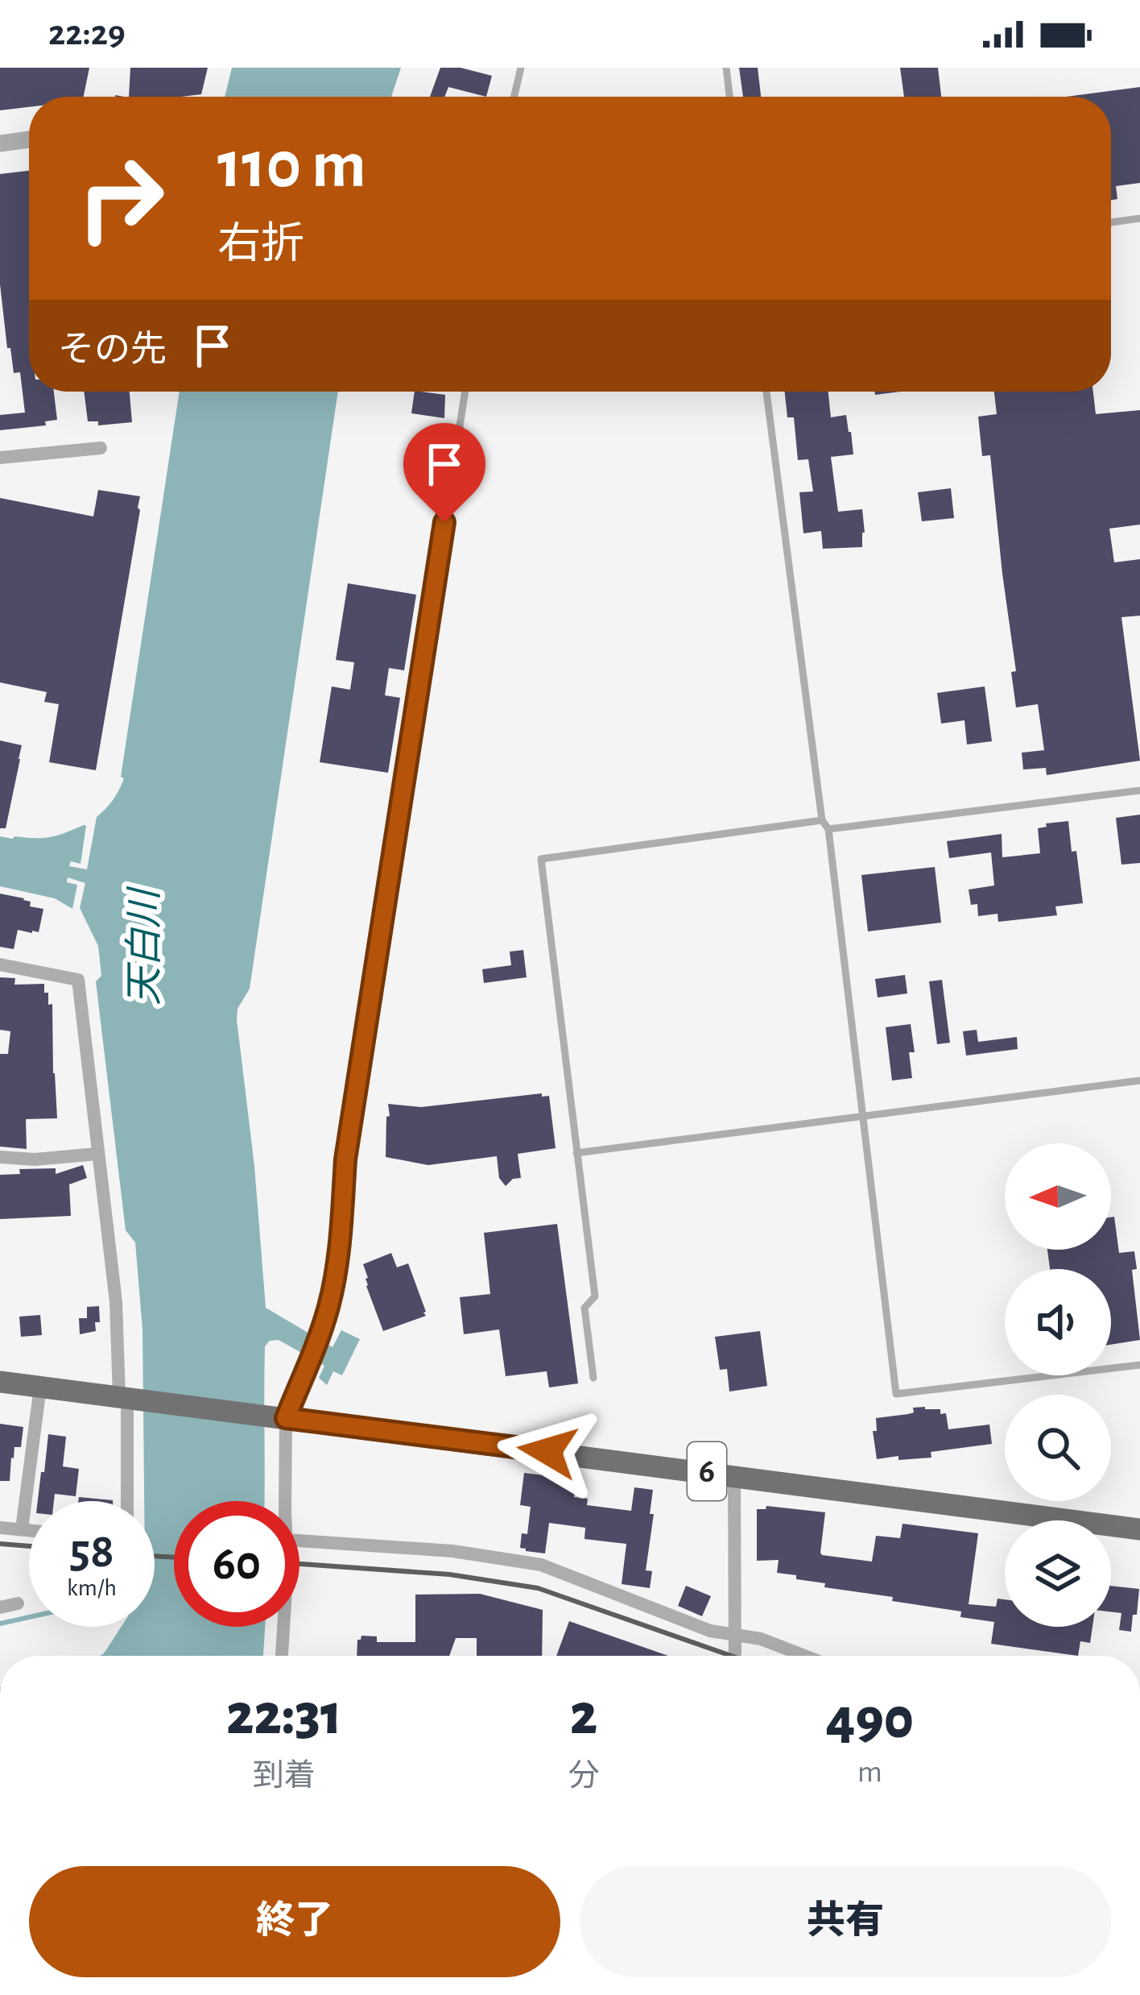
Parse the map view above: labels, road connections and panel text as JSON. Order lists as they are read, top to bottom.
{
  "streets": {
    "main road": ["6"]
  },
  "water": ["天白川"],
  "north": "left",
  "page": {
    "status": "22:29",
    "turn": ["110 m", "右折"],
    "then": "その先",
    "speed": "58 km/h",
    "limit": "60",
    "eta": [
      "22:31",
      "到着",
      "2",
      "分",
      "490",
      "m"
    ],
    "buttons": ["終了", "共有"]
  }
}
